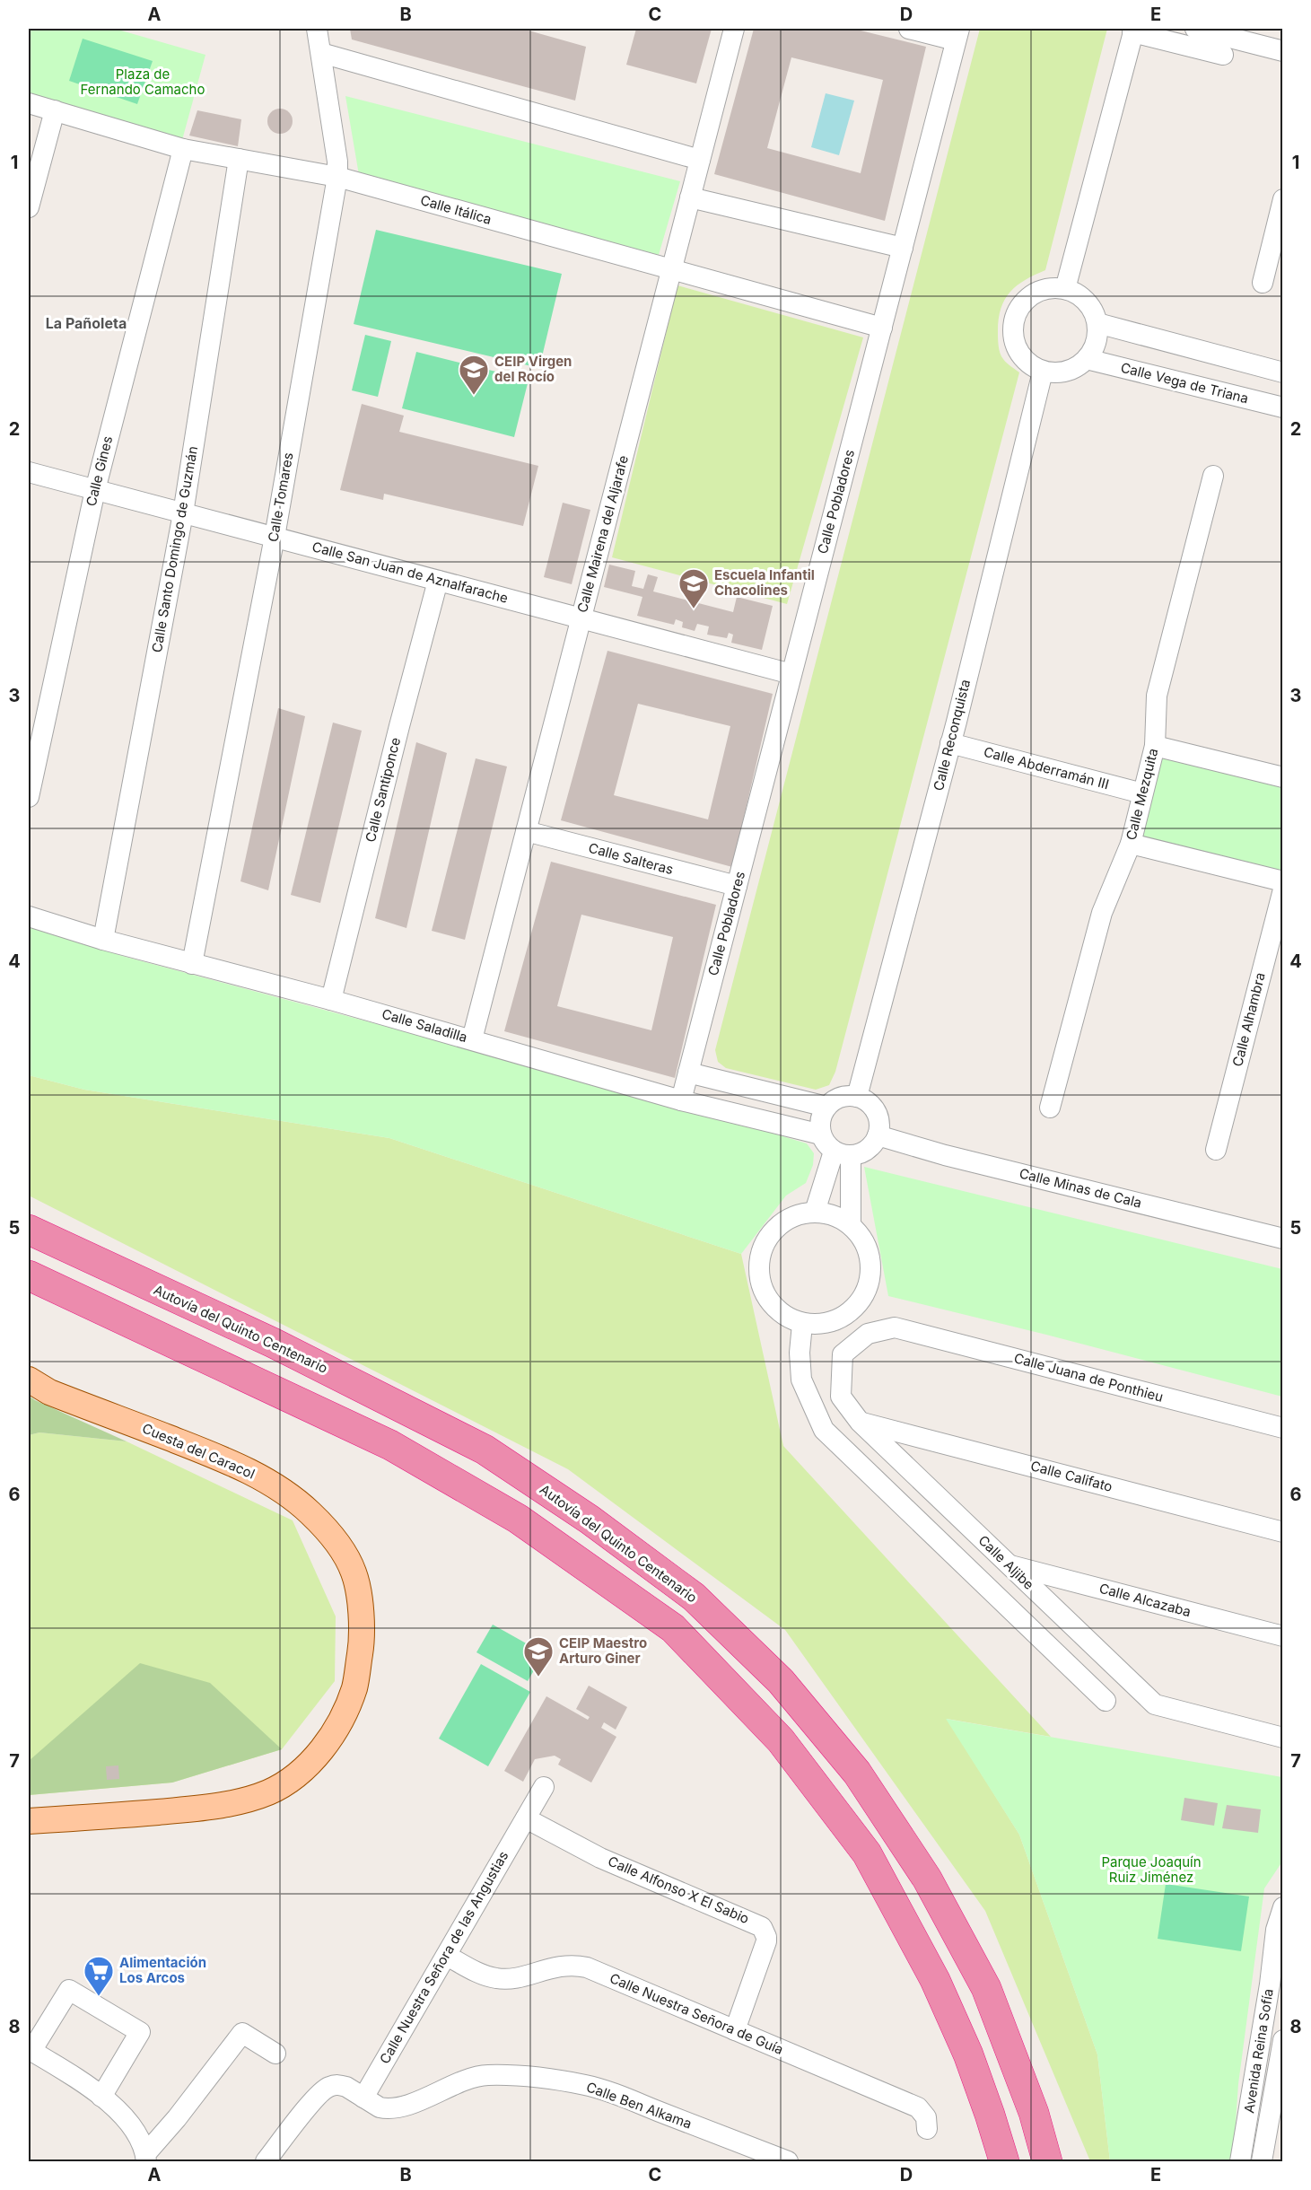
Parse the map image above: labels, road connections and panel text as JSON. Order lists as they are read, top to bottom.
{
  "streets": {
    "highway": ["Autovía del Quinto Centenario"],
    "main road": ["Cuesta del Caracol"],
    "street": [
      "Calle Itálica",
      "Calle Vega de Triana",
      "Calle Gines",
      "Calle Tomares",
      "Calle Pobladores",
      "Calle Mairena del Aljarafe",
      "Calle Santo Domingo de Guzmán",
      "Calle San Juan de Aznalfarache",
      "Calle Reconquista",
      "Calle Abderramán III",
      "Calle Santiponce",
      "Calle Mezquita",
      "Calle Salteras",
      "Calle Alhambra",
      "Calle Saladilla",
      "Calle Minas de Cala",
      "Calle Juana de Ponthieu",
      "Calle Califato",
      "Calle Aljibe",
      "Calle Alcazaba",
      "Calle Alfonso X El Sabio",
      "Calle Nuestra Señora de las Angustias",
      "Calle Nuestra Señora de Guía",
      "Avenida Reina Sofía",
      "Calle Ben Alkama"
    ]
  },
  "crossings": [
    ["Calle Itálica", "Calle Gines"],
    ["Calle Itálica", "Calle Tomares"],
    ["Calle Itálica", "Calle Pobladores"],
    ["Calle Itálica", "Calle Mairena del Aljarafe"],
    ["Calle Itálica", "Calle Santo Domingo de Guzmán"],
    ["Calle Vega de Triana", "Calle Reconquista"],
    ["Calle Gines", "Calle San Juan de Aznalfarache"],
    ["Calle Tomares", "Calle San Juan de Aznalfarache"],
    ["Calle Tomares", "Calle Saladilla"],
    ["Calle Pobladores", "Calle San Juan de Aznalfarache"],
    ["Calle Pobladores", "Calle Salteras"],
    ["Calle Pobladores", "Calle Saladilla"],
    ["Calle Mairena del Aljarafe", "Calle San Juan de Aznalfarache"],
    ["Calle Mairena del Aljarafe", "Calle Salteras"],
    ["Calle Mairena del Aljarafe", "Calle Saladilla"],
    ["Calle Santo Domingo de Guzmán", "Calle San Juan de Aznalfarache"],
    ["Calle Santo Domingo de Guzmán", "Calle Saladilla"],
    ["Calle San Juan de Aznalfarache", "Calle Santiponce"],
    ["Calle Reconquista", "Calle Abderramán III"],
    ["Calle Reconquista", "Calle Saladilla"],
    ["Calle Reconquista", "Calle Minas de Cala"],
    ["Calle Abderramán III", "Calle Mezquita"],
    ["Calle Santiponce", "Calle Saladilla"],
    ["Calle Saladilla", "Calle Minas de Cala"],
    ["Calle Juana de Ponthieu", "Calle Aljibe"],
    ["Calle Califato", "Calle Aljibe"],
    ["Calle Aljibe", "Calle Alcazaba"],
    ["Calle Alfonso X El Sabio", "Calle Nuestra Señora de las Angustias"],
    ["Calle Alfonso X El Sabio", "Calle Nuestra Señora de Guía"],
    ["Calle Nuestra Señora de las Angustias", "Calle Nuestra Señora de Guía"],
    ["Calle Nuestra Señora de las Angustias", "Calle Ben Alkama"]
  ],
  "districts": ["La Pañoleta"],
  "parks": ["Plaza de Fernando Camacho", "Parque Joaquín Ruiz Jiménez"],
  "places": {
    "school or university": ["CEIP Virgen del Rocío", "Escuela Infantil Chacolines", "CEIP Maestro Arturo Giner"],
    "supermarket": ["Alimentación Los Arcos"]
  },
  "grid": {
    "columns": [
      "A",
      "B",
      "C",
      "D",
      "E"
    ],
    "rows": [
      "1",
      "2",
      "3",
      "4",
      "5",
      "6",
      "7",
      "8"
    ]
  }
}
